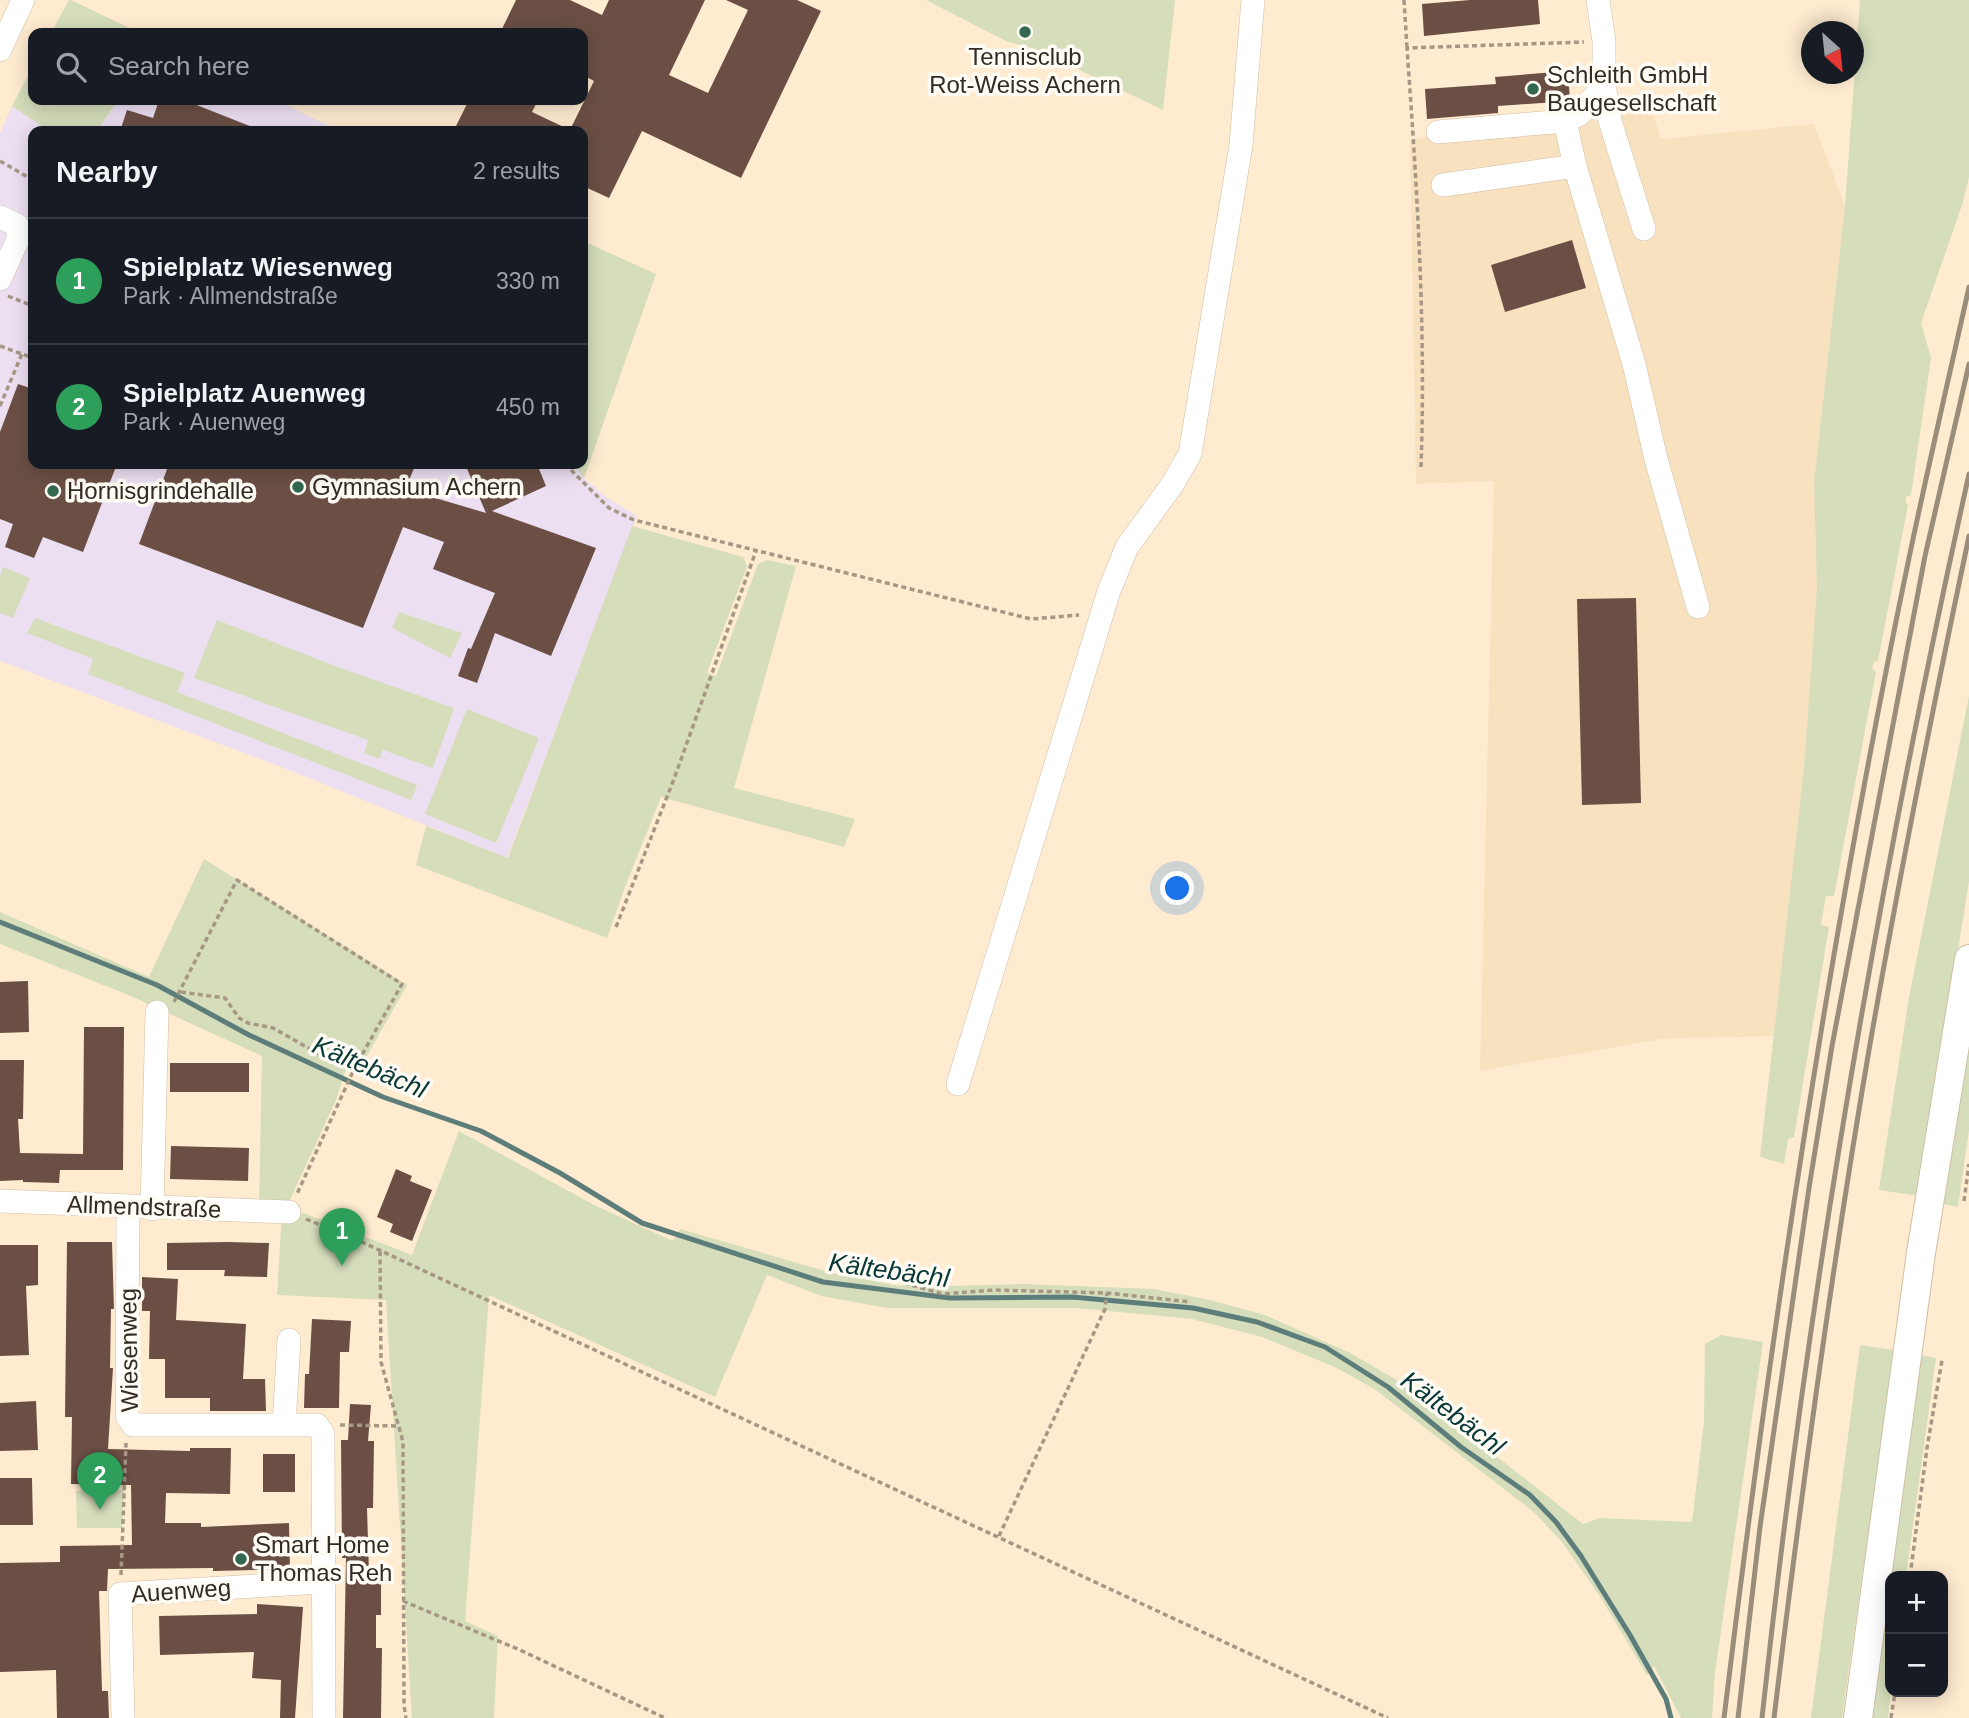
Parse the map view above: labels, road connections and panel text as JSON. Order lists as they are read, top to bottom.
{
  "streets": {
    "street": ["Allmendstraße", "Wiesenweg", "Auenweg"]
  },
  "crossings": [
    ["Allmendstraße", "Wiesenweg"]
  ],
  "water": ["Kältebächl"],
  "places": [
    "Tennisclub Rot-Weiss Achern",
    "Schleith GmbH Baugesellschaft",
    "Gymnasium Achern",
    "Hornisgrindehalle",
    "Smart Home Thomas Reh"
  ],
  "north": "bottom right",
  "page": {
    "search": "Search here",
    "heading": ["Nearby", "2 results"],
    "list": [
      {
        "mark": "1",
        "name": "Spielplatz Wiesenweg",
        "note": "Park · Allmendstraße",
        "value": "330 m"
      },
      {
        "mark": "2",
        "name": "Spielplatz Auenweg",
        "note": "Park · Auenweg",
        "value": "450 m"
      }
    ],
    "pins": ["1", "2"],
    "map_buttons": ["+", "−"]
  }
}
